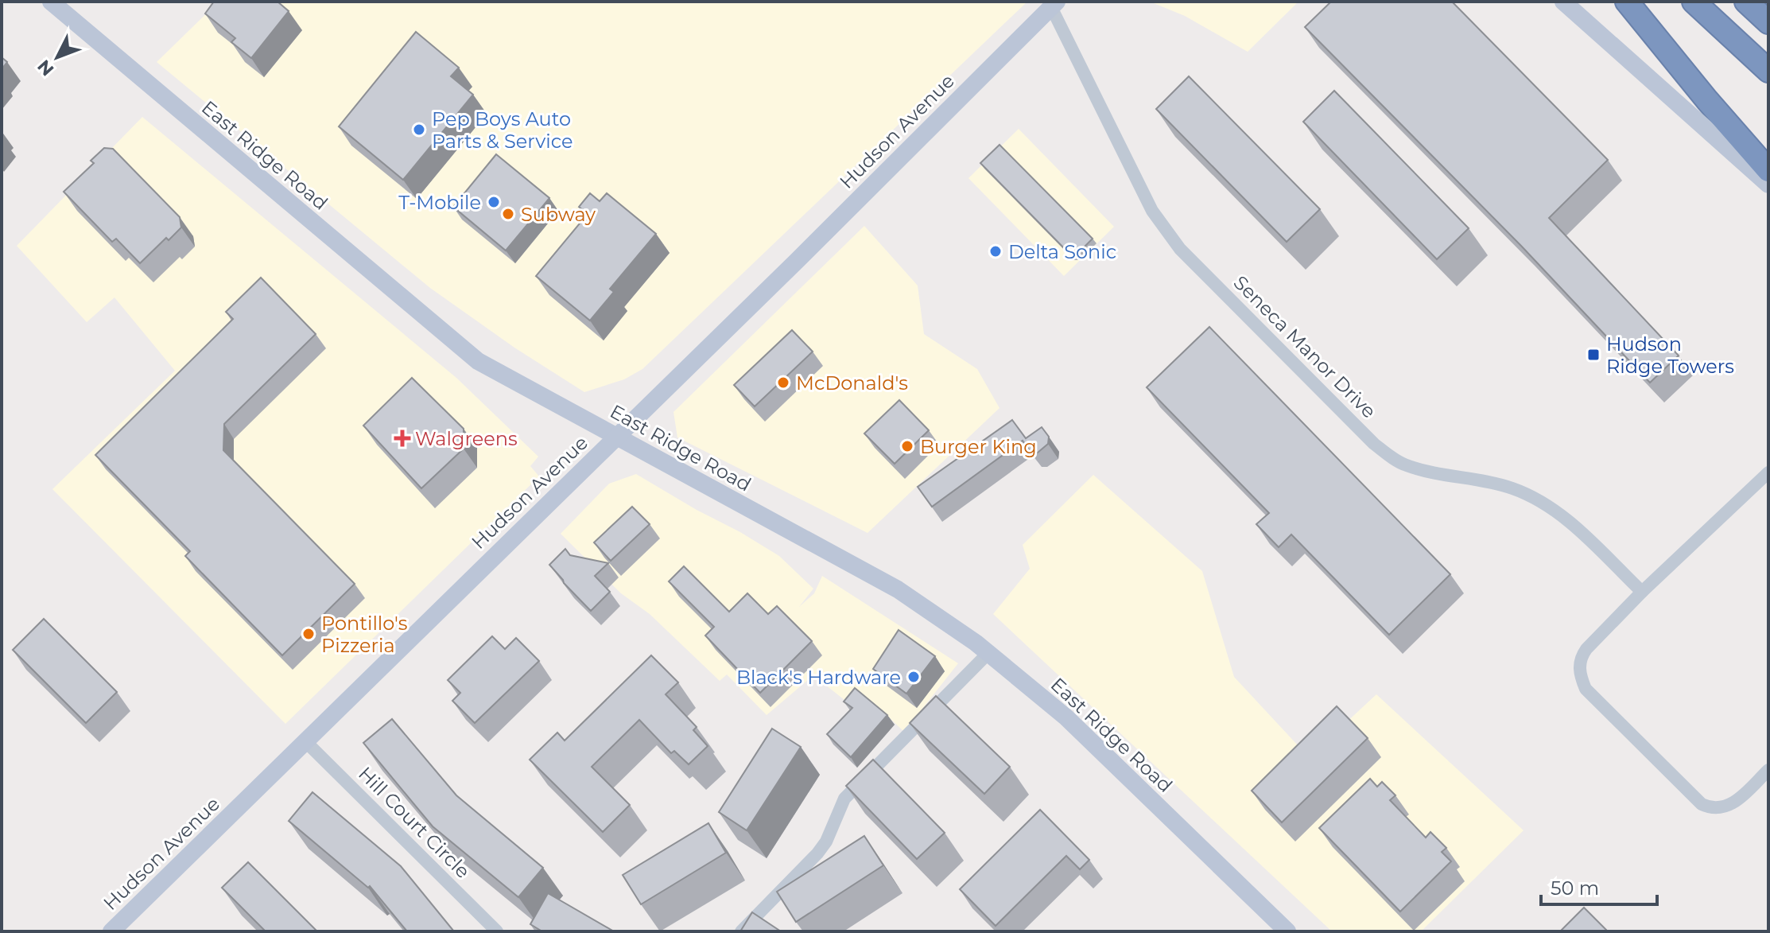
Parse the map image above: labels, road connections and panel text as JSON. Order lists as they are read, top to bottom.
{
  "streets": {
    "main road": ["Hudson Avenue", "East Ridge Road"],
    "street": ["Seneca Manor Drive", "Hill Court Circle"]
  },
  "crossings": [
    ["Hudson Avenue", "East Ridge Road"],
    ["Hudson Avenue", "Seneca Manor Drive"],
    ["Hudson Avenue", "Hill Court Circle"]
  ],
  "places": {
    "other": [
      "Pep Boys Auto Parts & Service",
      "T-Mobile",
      "Subway",
      "Delta Sonic",
      "McDonald's",
      "Burger King",
      "Pontillo's Pizzeria",
      "Black's Hardware"
    ],
    "transit": ["Hudson Ridge Towers"],
    "health": ["Walgreens"]
  },
  "scale_bar": "50 m",
  "north": "bottom left"
}
